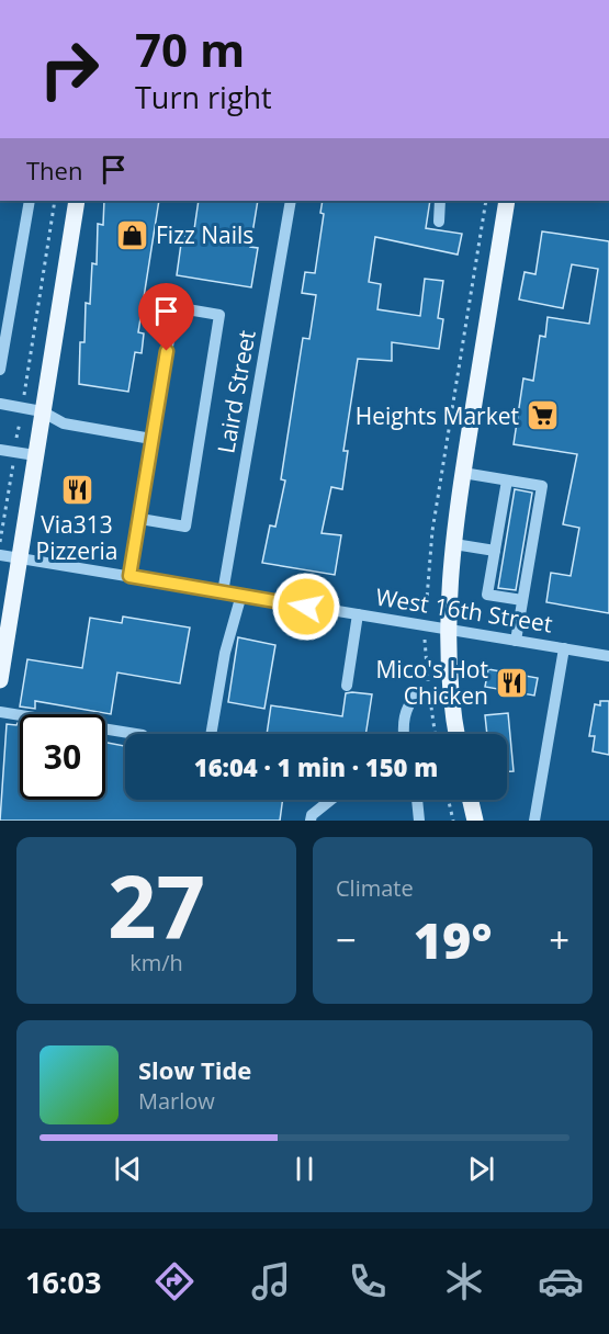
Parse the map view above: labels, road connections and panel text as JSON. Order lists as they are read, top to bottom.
{
  "streets": {
    "street": ["Laird Street", "West 16th Street"]
  },
  "crossings": [
    ["Laird Street", "West 16th Street"]
  ],
  "places": {
    "shop": ["Fizz Nails"],
    "supermarket": ["Heights Market"],
    "restaurant": ["Via313 Pizzeria", "Mico's Hot Chicken"]
  },
  "page": {
    "turn": ["70 m", "Turn right"],
    "then": "Then",
    "limit": "30",
    "trip": "16:04 · 1 min · 150 m",
    "tile": [
      ["27", "km/h"],
      "Climate"
    ],
    "heat": ["−", "19°", "+"],
    "song": ["Slow Tide", "Marlow"],
    "tabs": "16:03"
  }
}
